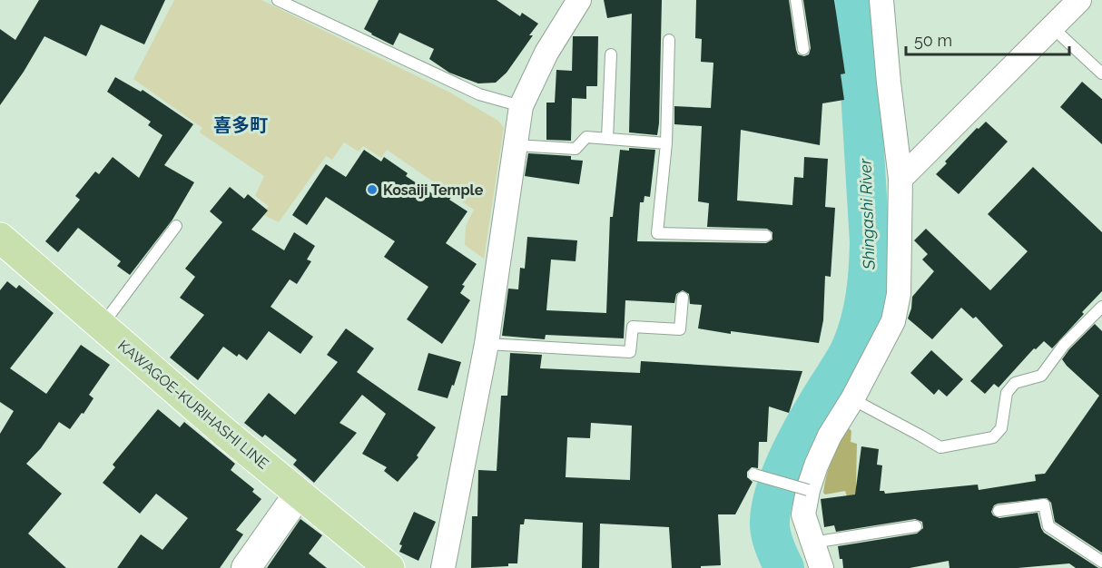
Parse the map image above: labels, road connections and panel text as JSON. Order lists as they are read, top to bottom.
{
  "streets": {
    "main road": ["KAWAGOE-KURIHASHI LINE"]
  },
  "districts": ["喜多町"],
  "water": ["Shingashi River"],
  "places": ["Kosaiji Temple"],
  "scale_bar": "50 m"
}
